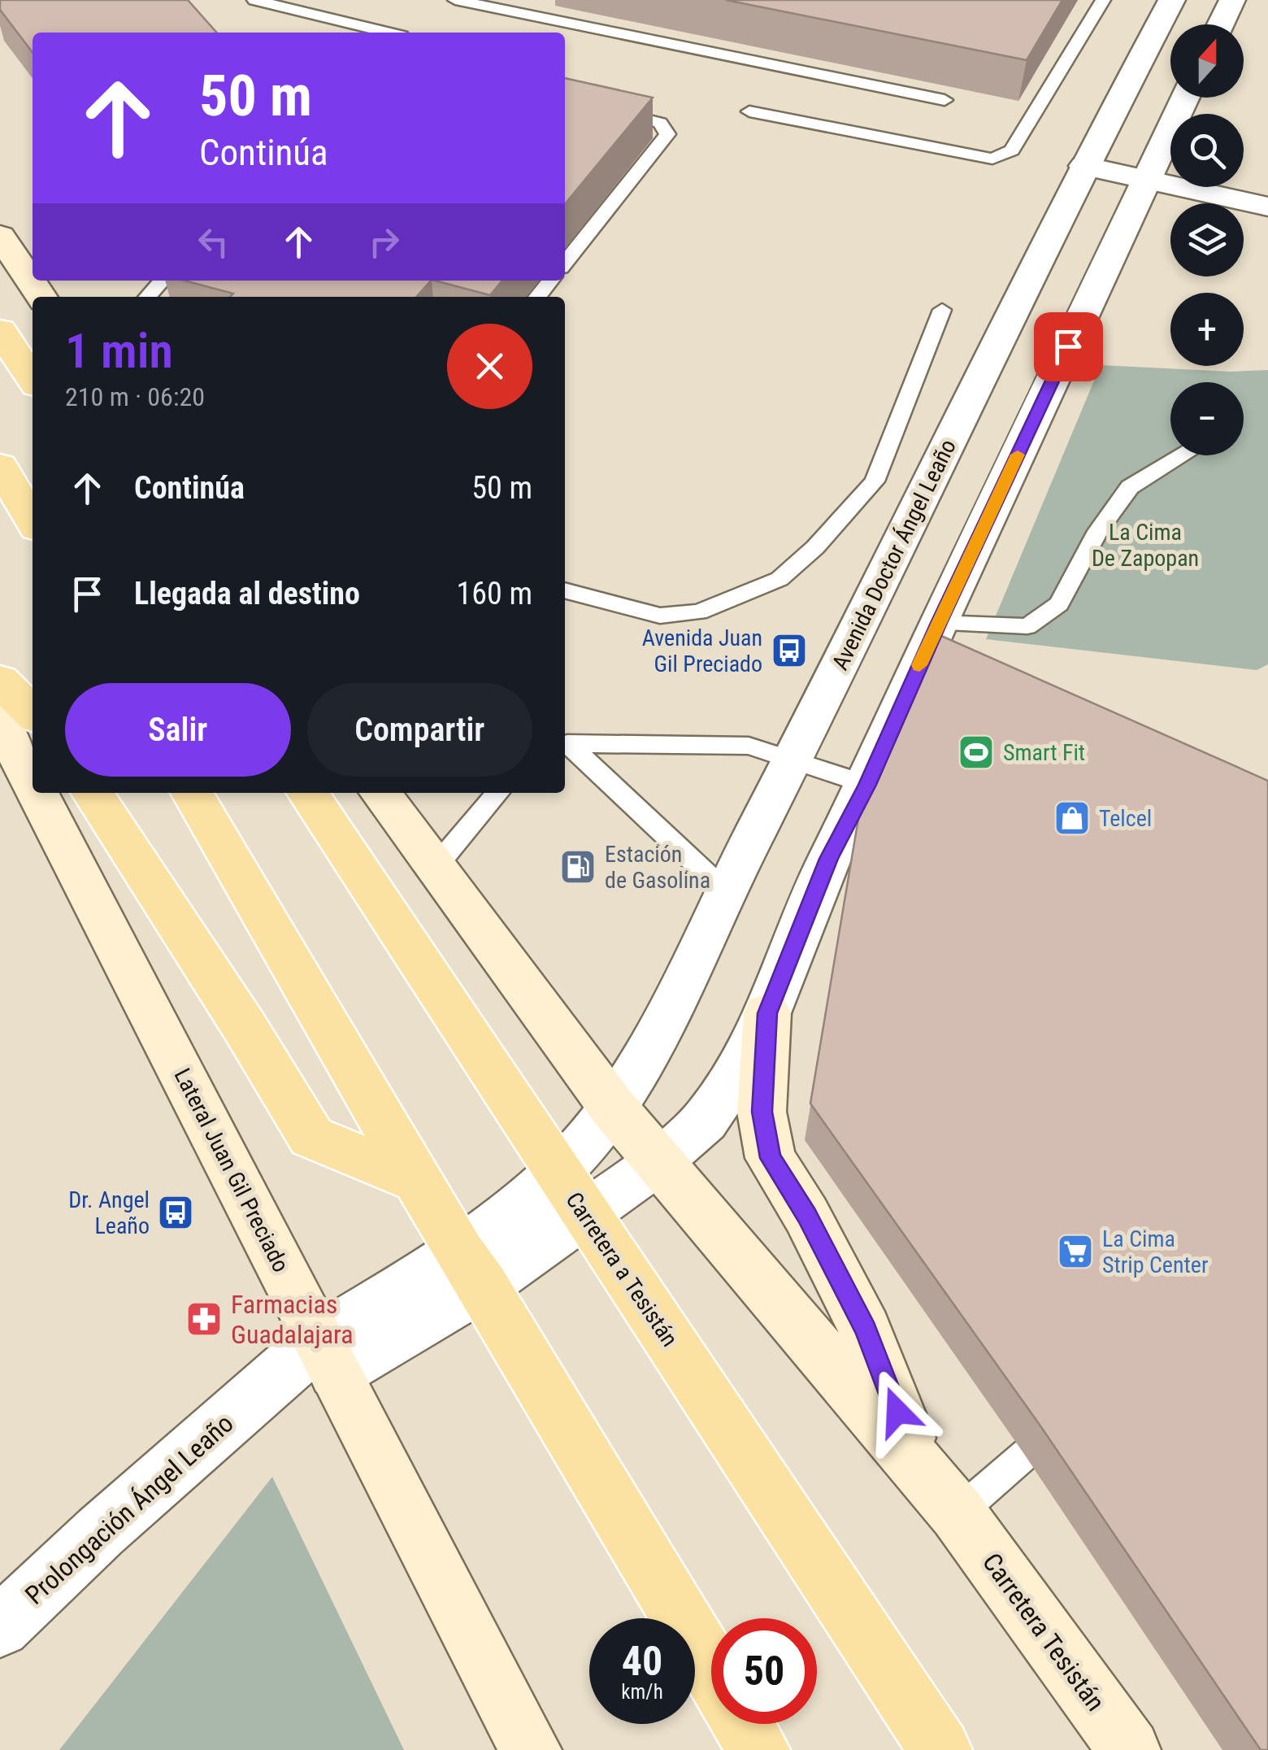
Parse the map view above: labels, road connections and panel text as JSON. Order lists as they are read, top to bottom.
{
  "streets": {
    "main road": ["Lateral Juan Gil Preciado", "Carretera a Tesistán", "Carretera Tesistán"],
    "street": ["Avenida Doctor Ángel Leaño", "Prolongación Ángel Leaño"]
  },
  "crossings": [
    ["Avenida Doctor Ángel Leaño", "Prolongación Ángel Leaño"],
    ["Lateral Juan Gil Preciado", "Prolongación Ángel Leaño"],
    ["Carretera a Tesistán", "Prolongación Ángel Leaño"]
  ],
  "parks": ["La Cima De Zapopan"],
  "places": {
    "bus stop": ["Avenida Juan Gil Preciado", "Dr. Angel Leaño"],
    "sports": ["Smart Fit"],
    "shop": ["Telcel"],
    "fuel station": ["Estación de Gasolina"],
    "supermarket": ["La Cima Strip Center"],
    "pharmacy": ["Farmacias Guadalajara"]
  },
  "north": "top",
  "page": {
    "map_buttons": ["+", "−"],
    "turn": ["50 m", "Continúa"],
    "heading": ["1 min", "210 m · 06:20"],
    "list": [
      {
        "name": "Continúa",
        "value": "50 m"
      },
      {
        "name": "Llegada al destino",
        "value": "160 m"
      }
    ],
    "buttons": ["Salir", "Compartir"],
    "speed": "40 km/h",
    "limit": "50"
  }
}
